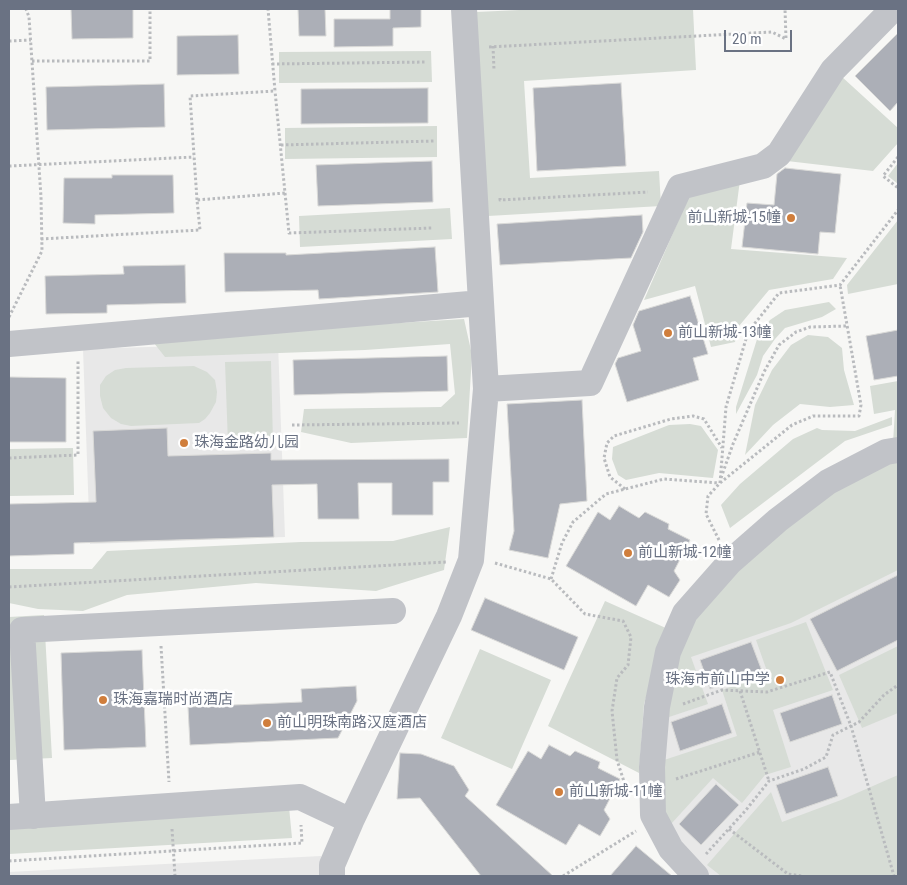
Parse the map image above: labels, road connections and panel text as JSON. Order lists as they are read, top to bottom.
{
  "places": [
    "前山新城-15幢",
    "前山新城-13幢",
    "珠海金路幼儿园",
    "前山新城-12幢",
    "珠海市前山中学",
    "珠海嘉瑞时尚酒店",
    "前山明珠南路汉庭酒店",
    "前山新城-11幢"
  ],
  "scale_bar": "20 m"
}
